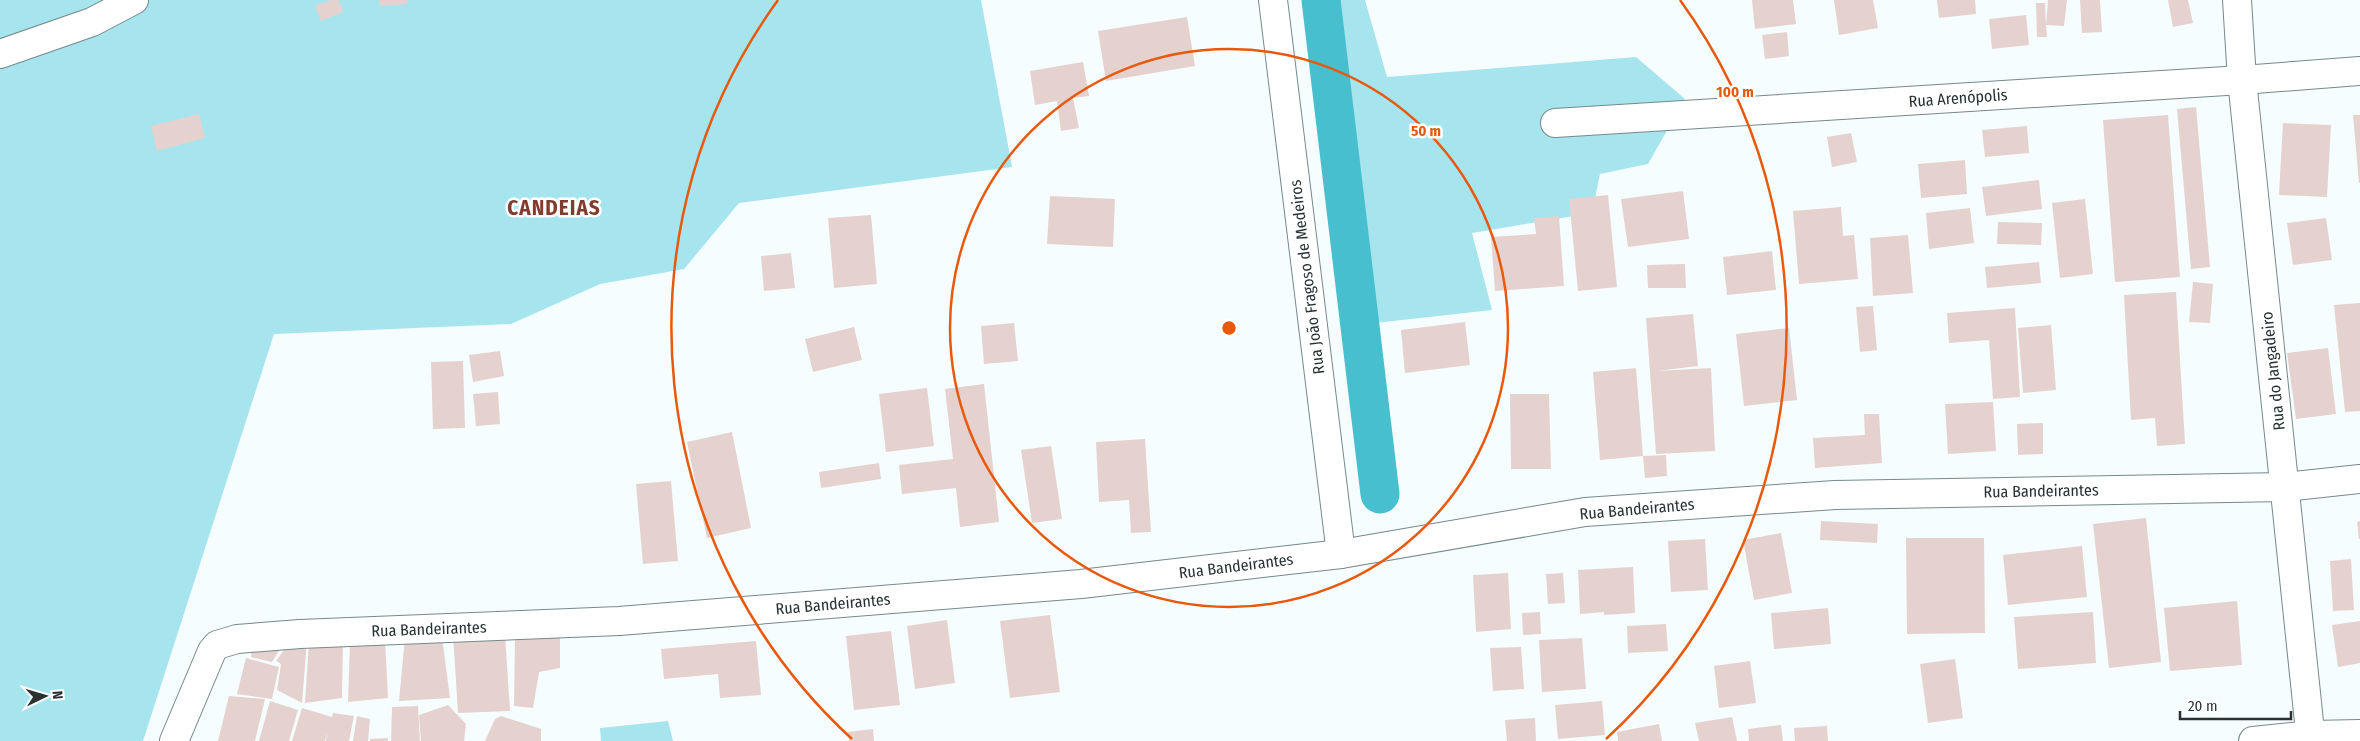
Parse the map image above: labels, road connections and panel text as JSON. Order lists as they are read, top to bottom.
{
  "streets": {
    "street": [
      "Rua Arenópolis",
      "Rua João Fragoso de Medeiros",
      "Rua do Jangadeiro",
      "Rua Bandeirantes"
    ]
  },
  "crossings": [
    ["Rua Arenópolis", "Rua do Jangadeiro"],
    ["Rua João Fragoso de Medeiros", "Rua Bandeirantes"],
    ["Rua do Jangadeiro", "Rua Bandeirantes"]
  ],
  "districts": ["CANDEIAS"],
  "scale_bar": "20 m",
  "north": "right",
  "rings": ["100 m", "50 m"]
}
